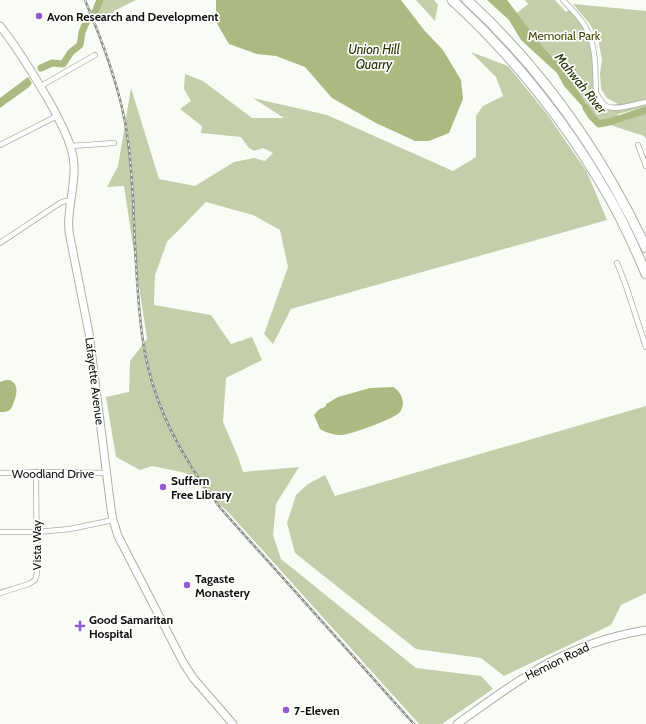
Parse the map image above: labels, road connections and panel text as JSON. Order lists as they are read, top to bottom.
{
  "streets": {
    "main road": ["Lafayette Avenue", "Hemion Road"],
    "street": ["Woodland Drive", "Vista Way"]
  },
  "crossings": [
    ["Lafayette Avenue", "Woodland Drive"],
    ["Woodland Drive", "Vista Way"]
  ],
  "water": ["Union Hill Quarry", "Mahwah River"],
  "parks": ["Memorial Park"],
  "places": {
    "other": [
      "Avon Research and Development",
      "Suffern Free Library",
      "Tagaste Monastery",
      "7-Eleven"
    ],
    "health": ["Good Samaritan Hospital"]
  }
}
